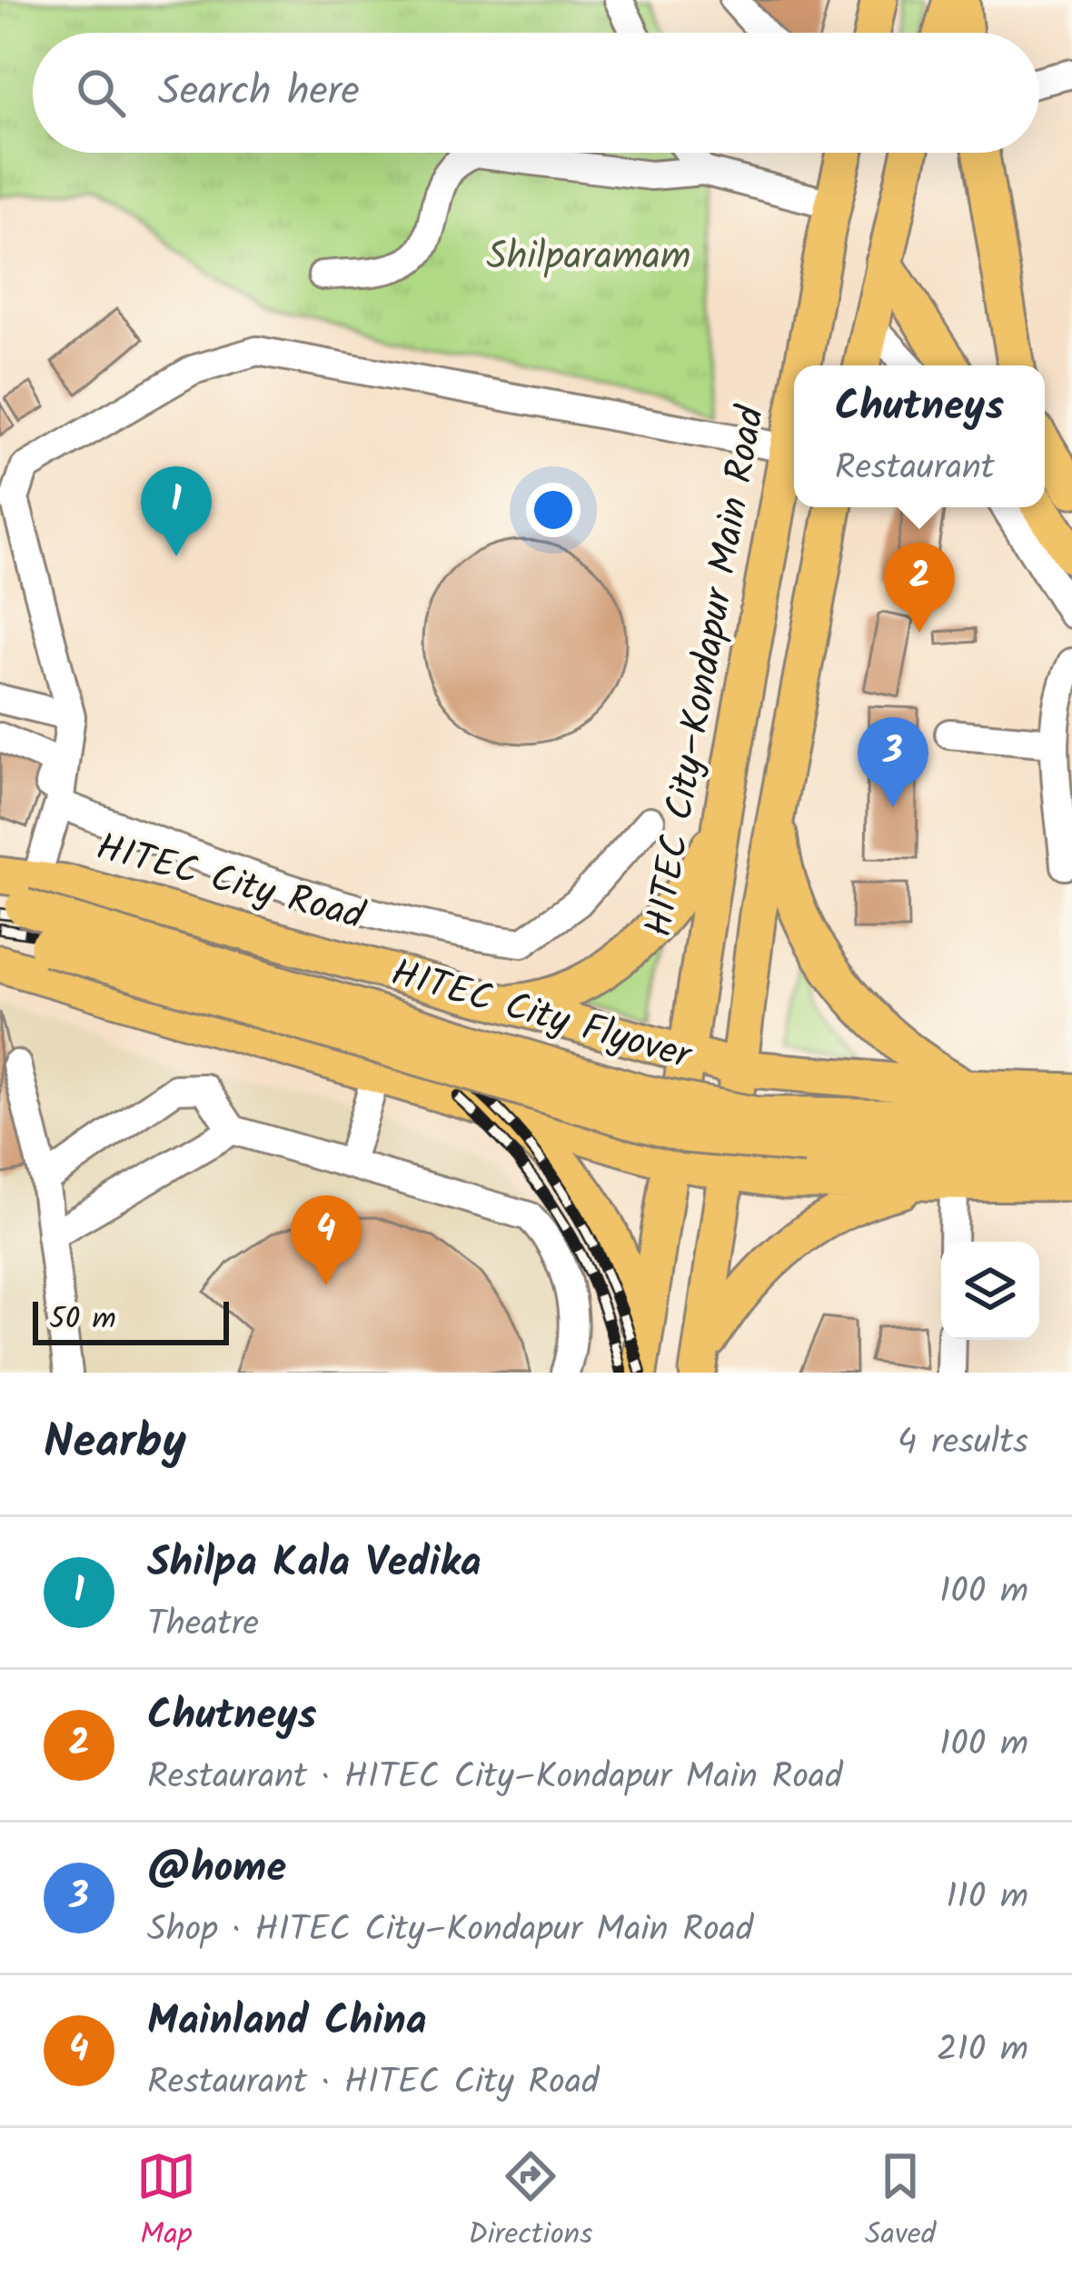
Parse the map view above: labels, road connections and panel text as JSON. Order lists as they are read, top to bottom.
{
  "streets": {
    "main road": ["HITEC City–Kondapur Main Road", "HITEC City Road", "HITEC City Flyover"]
  },
  "crossings": [
    ["HITEC City–Kondapur Main Road", "HITEC City Road"],
    ["HITEC City Road", "HITEC City Flyover"]
  ],
  "parks": ["Shilparamam"],
  "scale_bar": "50 m",
  "page": {
    "search": "Search here",
    "popup": ["Chutneys", "Restaurant"],
    "pins": [
      "1",
      "2",
      "3",
      "4"
    ],
    "scale": "50 m",
    "heading": ["Nearby", "4 results"],
    "list": [
      {
        "mark": "1",
        "name": "Shilpa Kala Vedika",
        "note": "Theatre",
        "value": "100 m"
      },
      {
        "mark": "2",
        "name": "Chutneys",
        "note": "Restaurant · HITEC City–Kondapur Main Road",
        "value": "100 m"
      },
      {
        "mark": "3",
        "name": "@home",
        "note": "Shop · HITEC City–Kondapur Main Road",
        "value": "110 m"
      },
      {
        "mark": "4",
        "name": "Mainland China",
        "note": "Restaurant · HITEC City Road",
        "value": "210 m"
      }
    ],
    "nav": ["Map", "Directions", "Saved"]
  }
}
